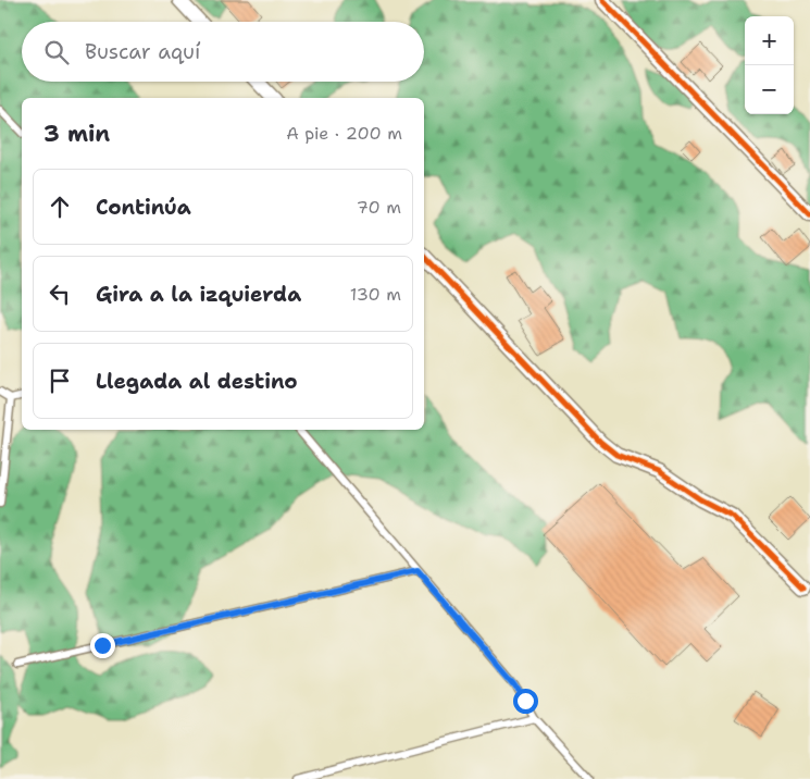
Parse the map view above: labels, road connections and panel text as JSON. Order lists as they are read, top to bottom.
{
  "page": {
    "map_buttons": ["+", "−"],
    "search": "Buscar aquí",
    "heading": ["3 min", "A pie · 200 m"],
    "list": [
      ["Continúa", "70 m"],
      ["Gira a la izquierda", "130 m"],
      "Llegada al destino"
    ]
  }
}
